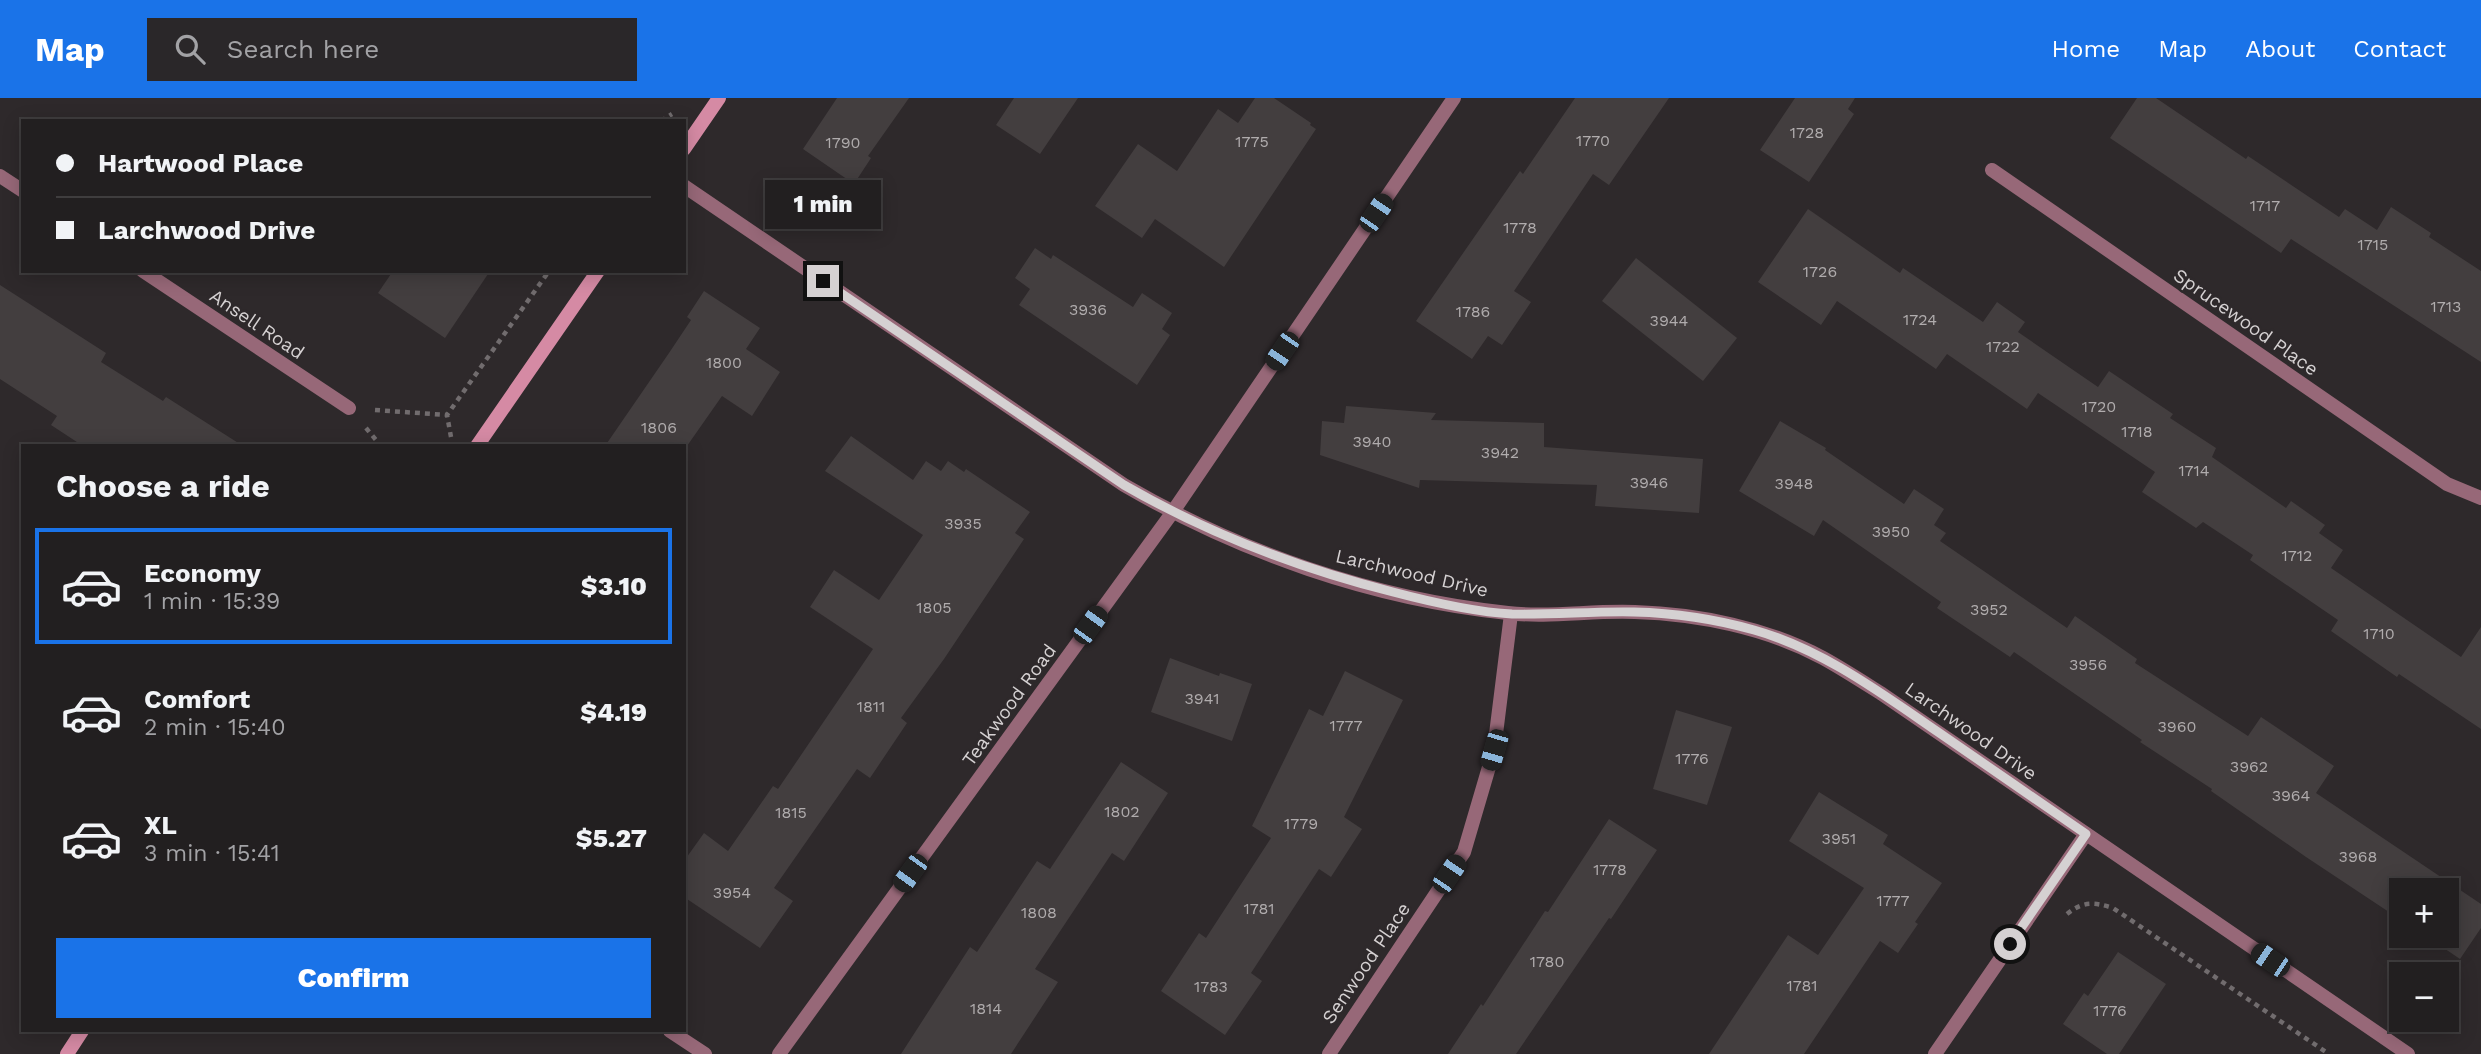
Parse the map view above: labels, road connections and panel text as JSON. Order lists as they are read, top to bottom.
{
  "streets": {
    "street": [
      "Sprucewood Place",
      "Ansell Road",
      "Larchwood Drive",
      "Teakwood Road",
      "Senwood Place"
    ]
  },
  "crossings": [
    ["Larchwood Drive", "Teakwood Road"],
    ["Larchwood Drive", "Senwood Place"]
  ],
  "house_numbers": [
    "1728",
    "1770",
    "1775",
    "1790",
    "1717",
    "1778",
    "1715",
    "1726",
    "1713",
    "3936",
    "1786",
    "1724",
    "3944",
    "1722",
    "1800",
    "1720",
    "1806",
    "1718",
    "3940",
    "3942",
    "1714",
    "3946",
    "3948",
    "3935",
    "3950",
    "1712",
    "1805",
    "3952",
    "1710",
    "3956",
    "3941",
    "1811",
    "1777",
    "3960",
    "1776",
    "3962",
    "3964",
    "1802",
    "1815",
    "1779",
    "3951",
    "3968",
    "1778",
    "3954",
    "1777",
    "1781",
    "1808",
    "1780",
    "1781",
    "1783",
    "1814",
    "1776"
  ],
  "page": {
    "header": "Map",
    "search": "Search here",
    "nav": [
      "Home",
      "Map",
      "About",
      "Contact"
    ],
    "banner": ["Hartwood Place", "Larchwood Drive"],
    "bubble": "1 min",
    "heading": "Choose a ride",
    "list": [
      {
        "name": "Economy",
        "note": "1 min · 15:39",
        "value": "$3.10"
      },
      {
        "name": "Comfort",
        "note": "2 min · 15:40",
        "value": "$4.19"
      },
      {
        "name": "XL",
        "note": "3 min · 15:41",
        "value": "$5.27"
      }
    ],
    "map_buttons": ["+", "−"],
    "buttons": "Confirm"
  }
}
